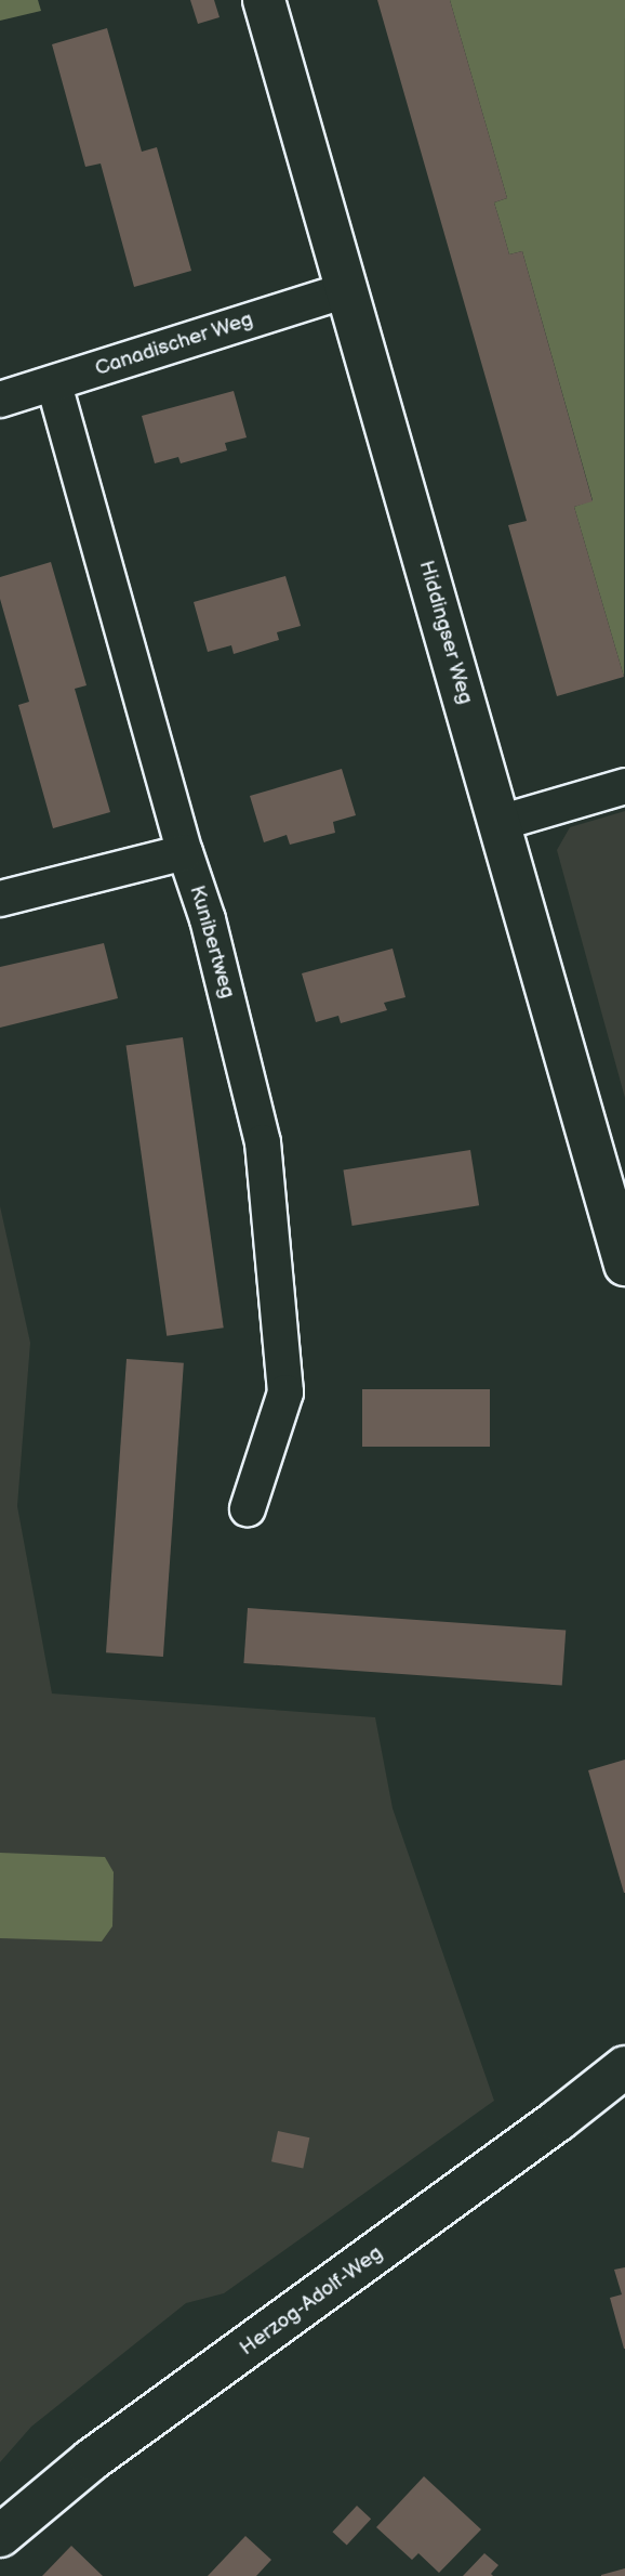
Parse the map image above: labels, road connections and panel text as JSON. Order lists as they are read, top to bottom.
{
  "streets": {
    "main road": ["Hiddingser Weg", "Herzog-Adolf-Weg"],
    "street": ["Canadischer Weg", "Kunibertweg"]
  },
  "crossings": [
    ["Canadischer Weg", "Hiddingser Weg"],
    ["Canadischer Weg", "Kunibertweg"]
  ]
}
